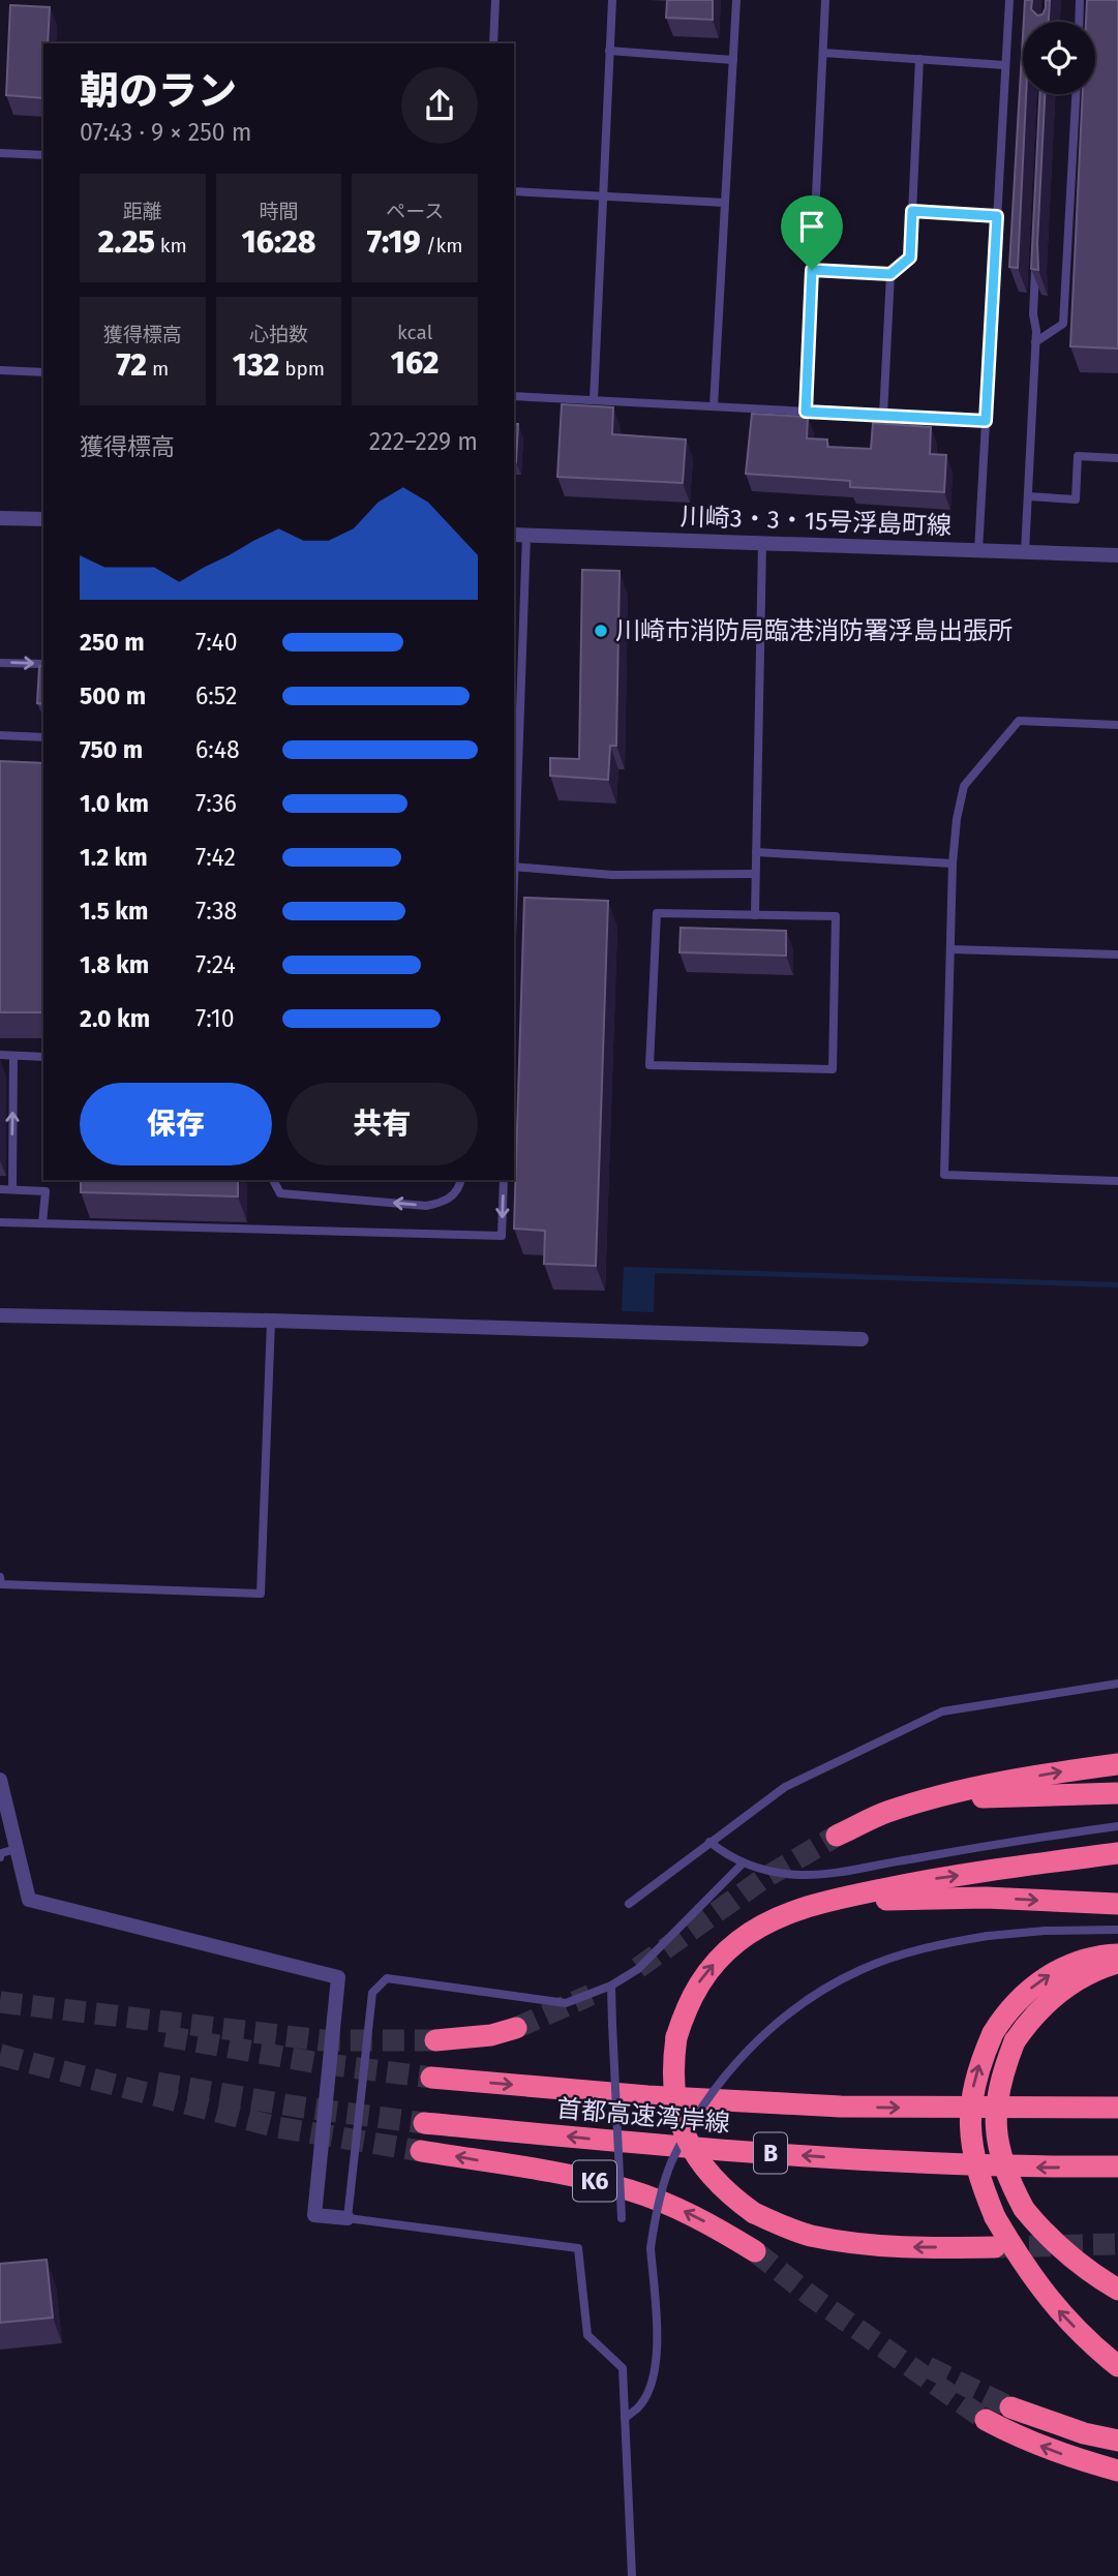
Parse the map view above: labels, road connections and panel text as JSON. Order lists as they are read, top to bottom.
{
  "streets": {
    "highway": ["首都高速湾岸線", "B", "K6"],
    "street": ["川崎3・3・15号浮島町線"]
  },
  "places": ["川崎市消防局臨港消防署浮島出張所"],
  "page": {
    "heading": ["朝のラン", "07:43 · 9 × 250 m"],
    "stats": [
      ["距離", "2.25 km"],
      ["時間", "16:28"],
      ["ペース", "7:19 /km"],
      ["獲得標高", "72 m"],
      ["心拍数", "132 bpm"],
      ["kcal", "162"]
    ],
    "chart": ["獲得標高", "222–229 m"],
    "list": [
      {
        "name": "250 m",
        "note": "7:40"
      },
      {
        "name": "500 m",
        "note": "6:52"
      },
      {
        "name": "750 m",
        "note": "6:48"
      },
      {
        "name": "1.0 km",
        "note": "7:36"
      },
      {
        "name": "1.2 km",
        "note": "7:42"
      },
      {
        "name": "1.5 km",
        "note": "7:38"
      },
      {
        "name": "1.8 km",
        "note": "7:24"
      },
      {
        "name": "2.0 km",
        "note": "7:10"
      }
    ],
    "buttons": ["保存", "共有"]
  }
}
